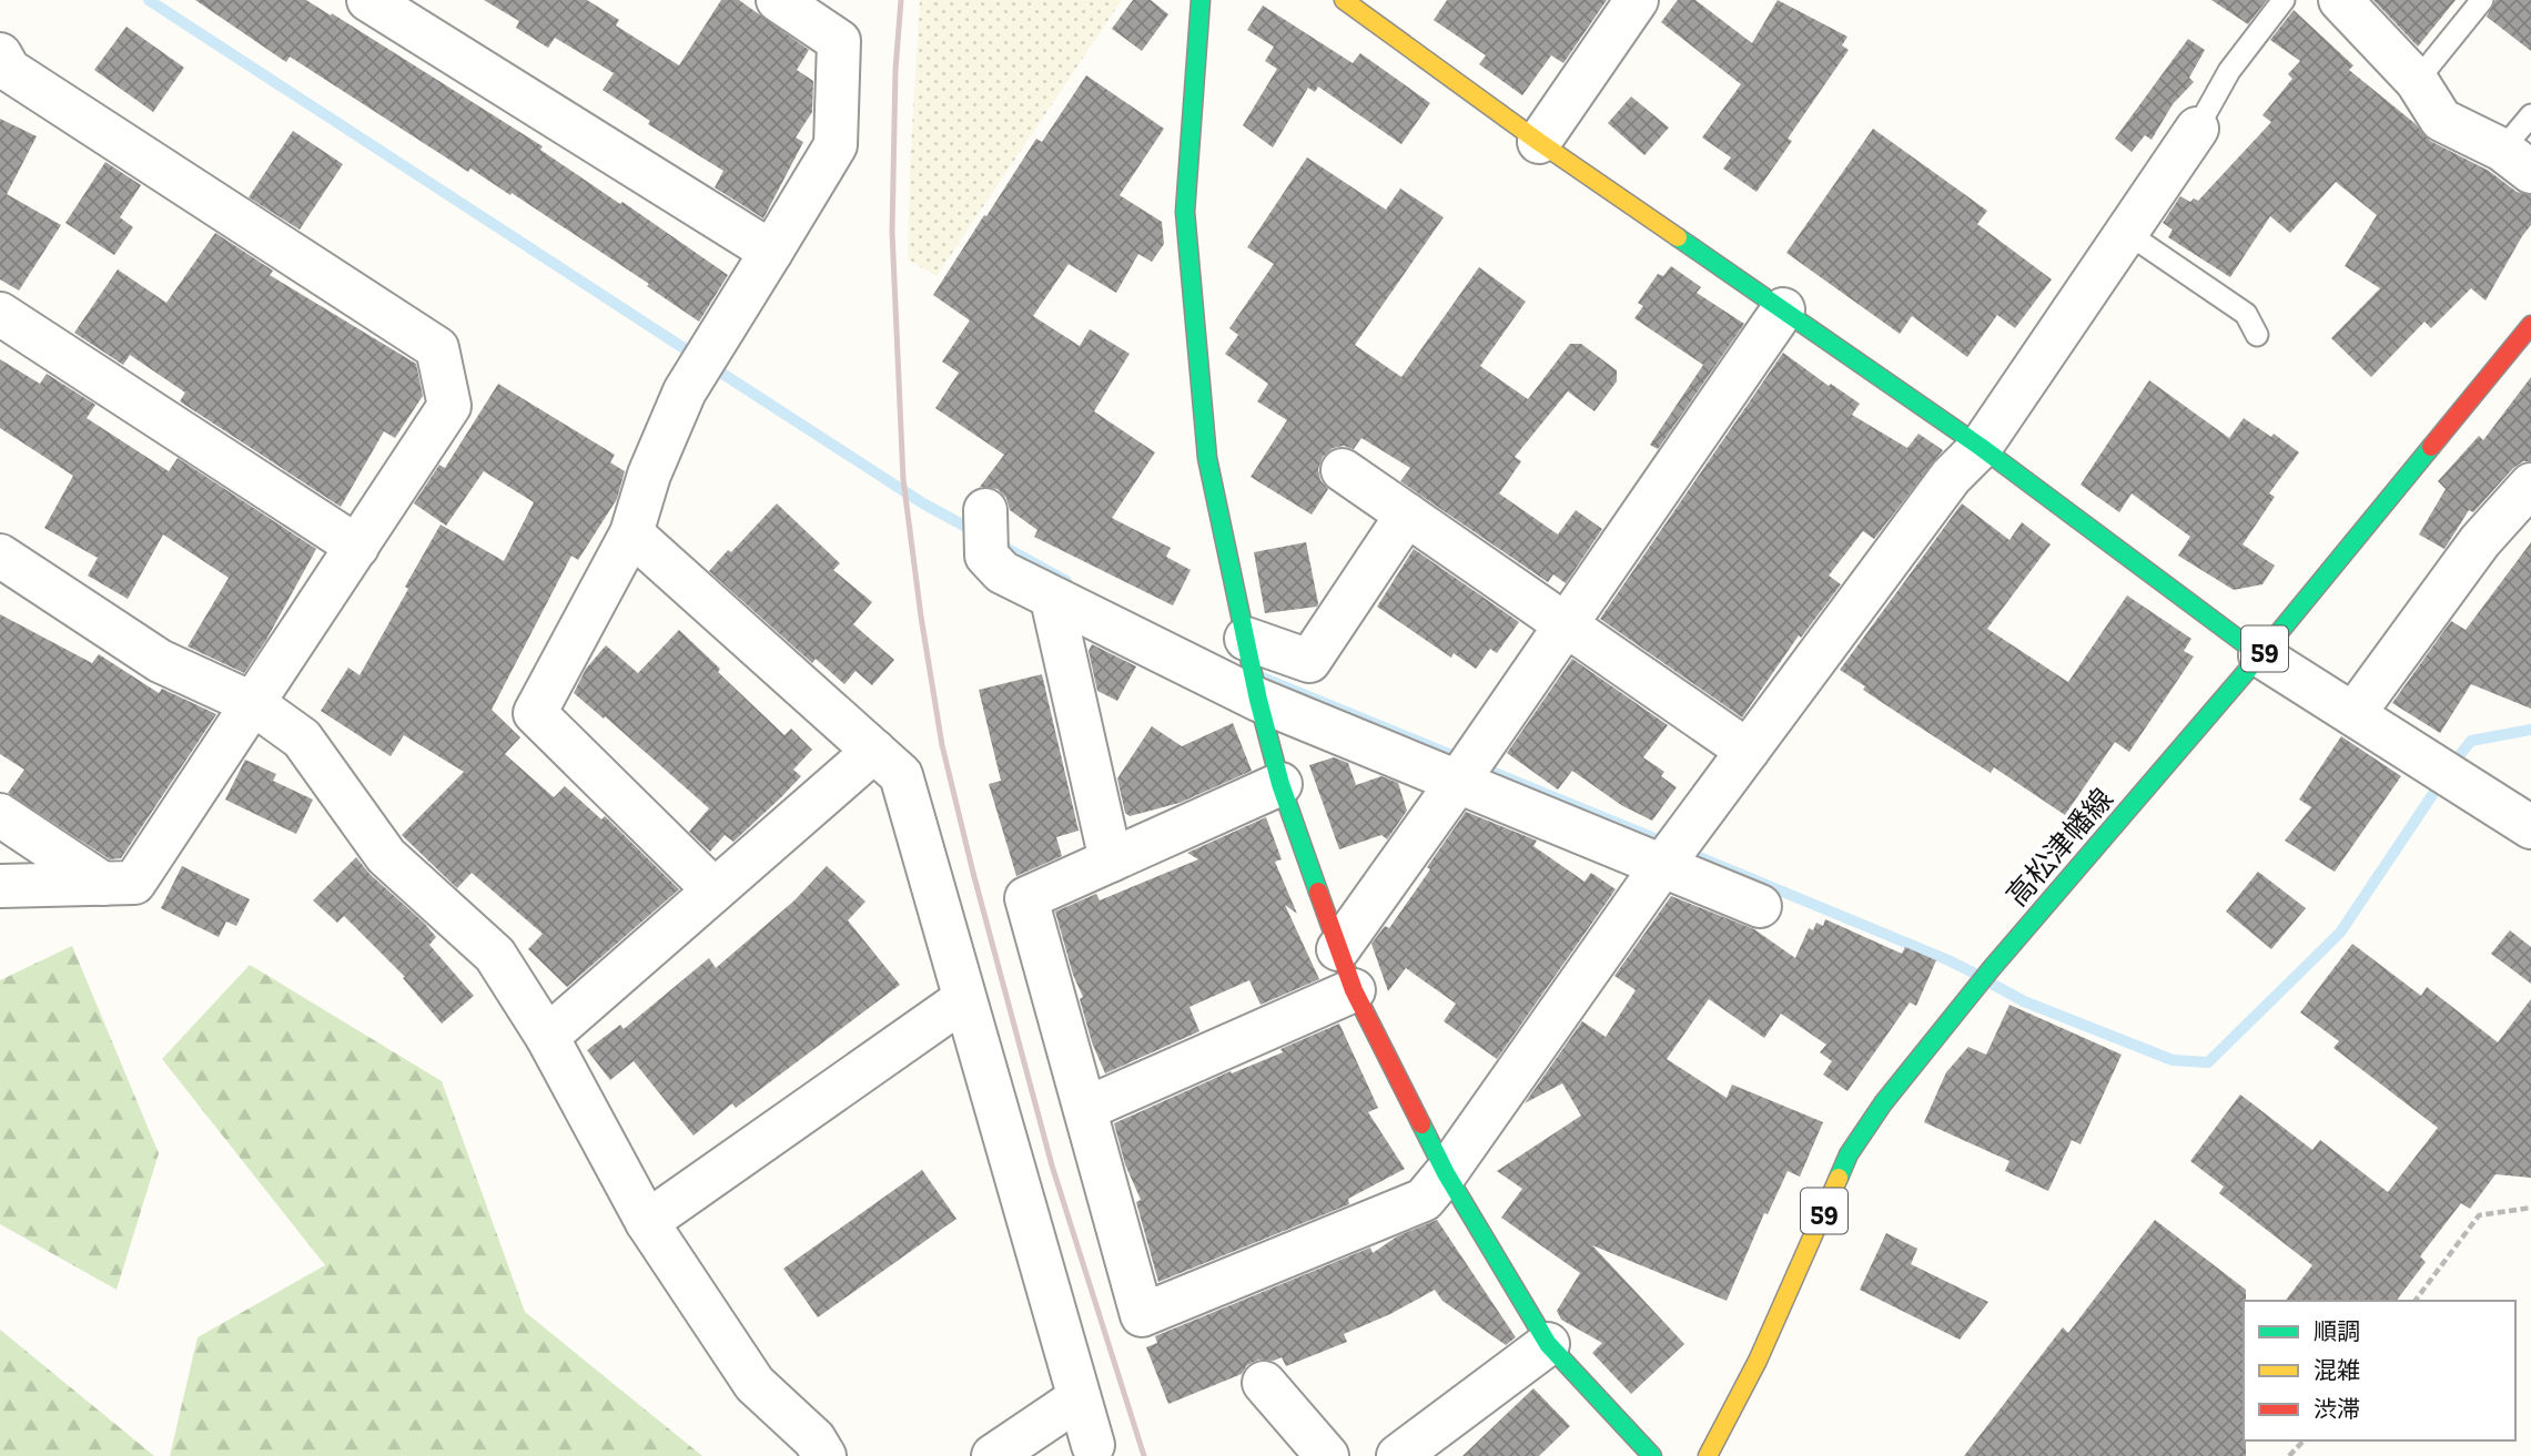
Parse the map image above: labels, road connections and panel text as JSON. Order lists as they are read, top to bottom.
{
  "streets": {
    "street": ["59", "高松津幡線"]
  },
  "legend": ["順調", "混雑", "渋滞"]
}
